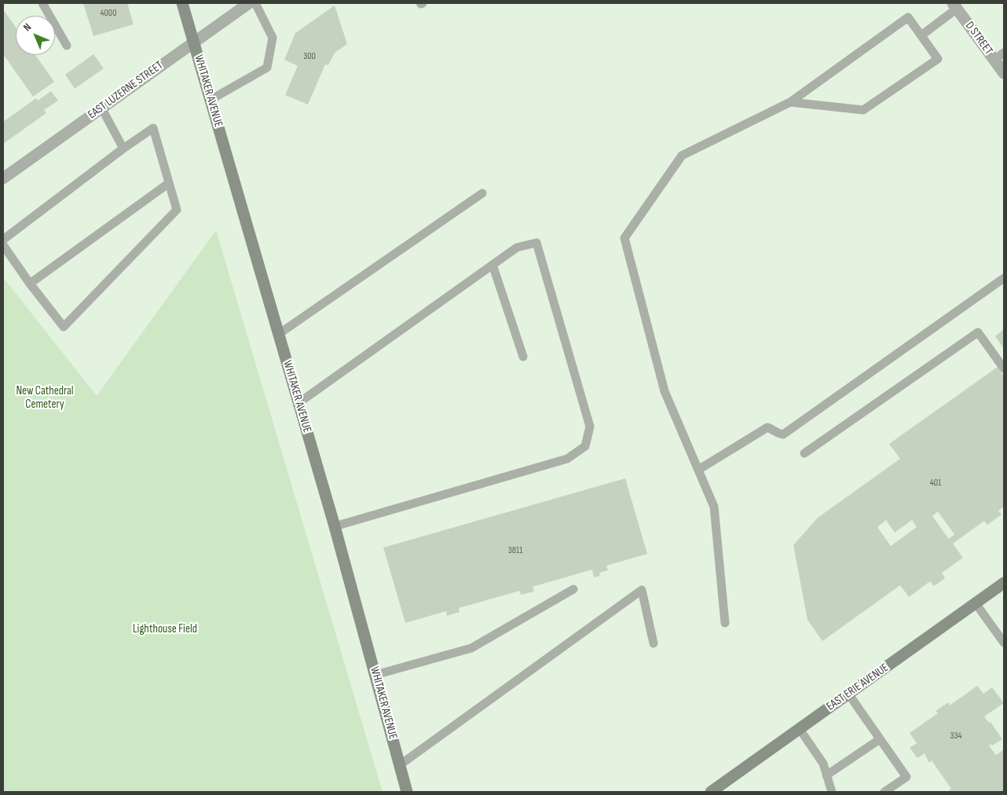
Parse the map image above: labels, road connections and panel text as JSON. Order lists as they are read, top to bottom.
{
  "streets": {
    "main road": ["WHITAKER AVENUE", "EAST ERIE AVENUE"],
    "street": ["D STREET", "EAST LUZERNE STREET"]
  },
  "crossings": [
    ["EAST LUZERNE STREET", "WHITAKER AVENUE"]
  ],
  "parks": ["New Cathedral Cemetery", "Lighthouse Field"],
  "house_numbers": [
    "4000",
    "300",
    "401",
    "3811",
    "334"
  ],
  "north": "top left"
}
